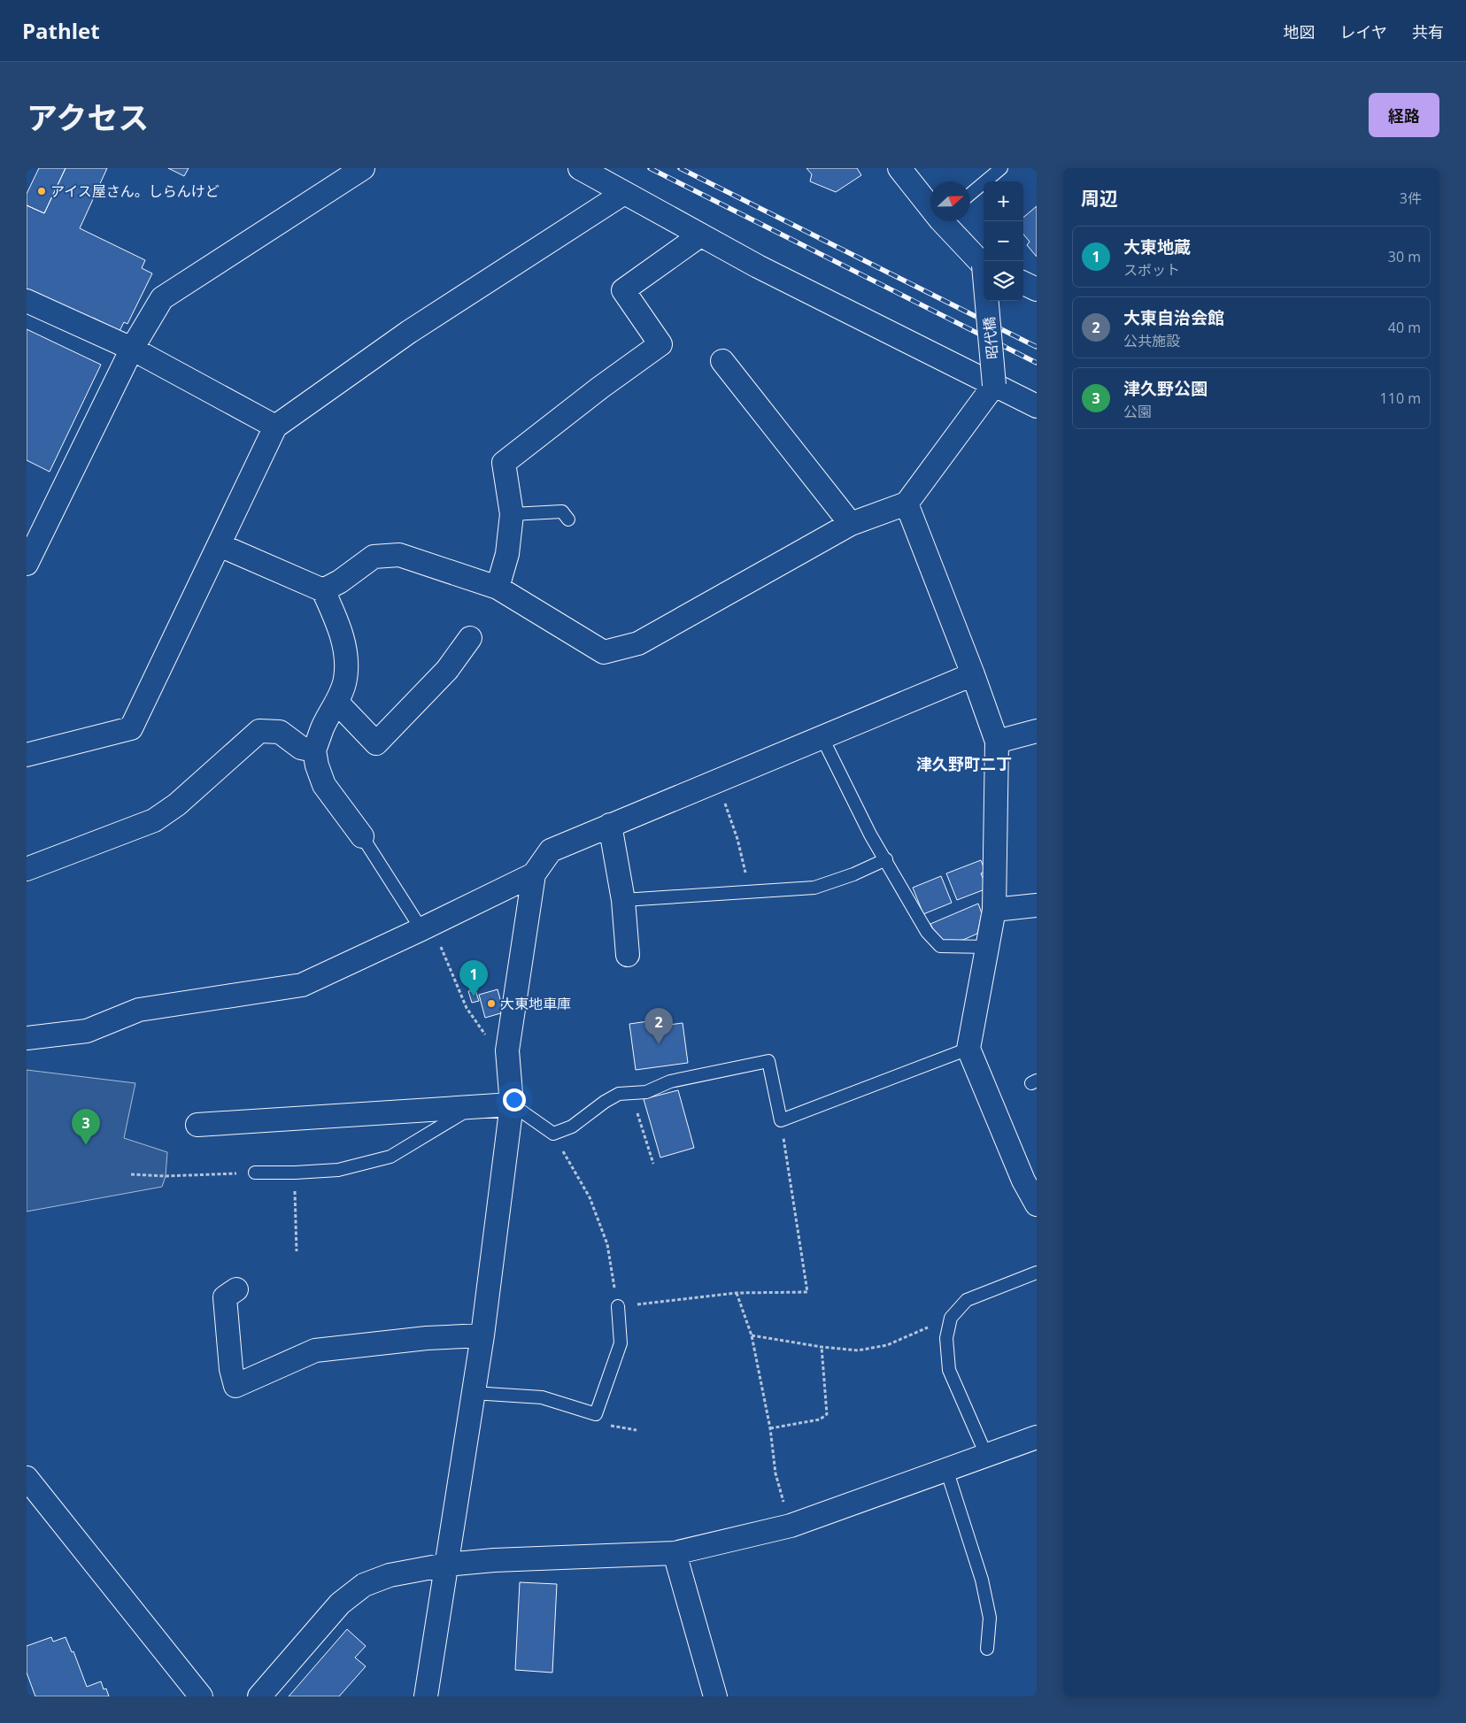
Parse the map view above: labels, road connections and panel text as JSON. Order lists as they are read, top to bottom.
{
  "streets": {
    "street": ["昭代橋"]
  },
  "districts": ["津久野町二丁"],
  "places": ["アイス屋さん。しらんけど", "大東地車庫"],
  "north": "right",
  "page": {
    "header": "Pathlet",
    "nav": ["地図", "レイヤ", "共有"],
    "title": "アクセス",
    "buttons": "経路",
    "heading": ["周辺", "3件"],
    "map_buttons": ["+", "−"],
    "list": [
      {
        "mark": "1",
        "name": "大東地蔵",
        "note": "スポット",
        "value": "30 m"
      },
      {
        "mark": "2",
        "name": "大東自治会館",
        "note": "公共施設",
        "value": "40 m"
      },
      {
        "mark": "3",
        "name": "津久野公園",
        "note": "公園",
        "value": "110 m"
      }
    ],
    "pins": ["1", "2", "3"]
  }
}
